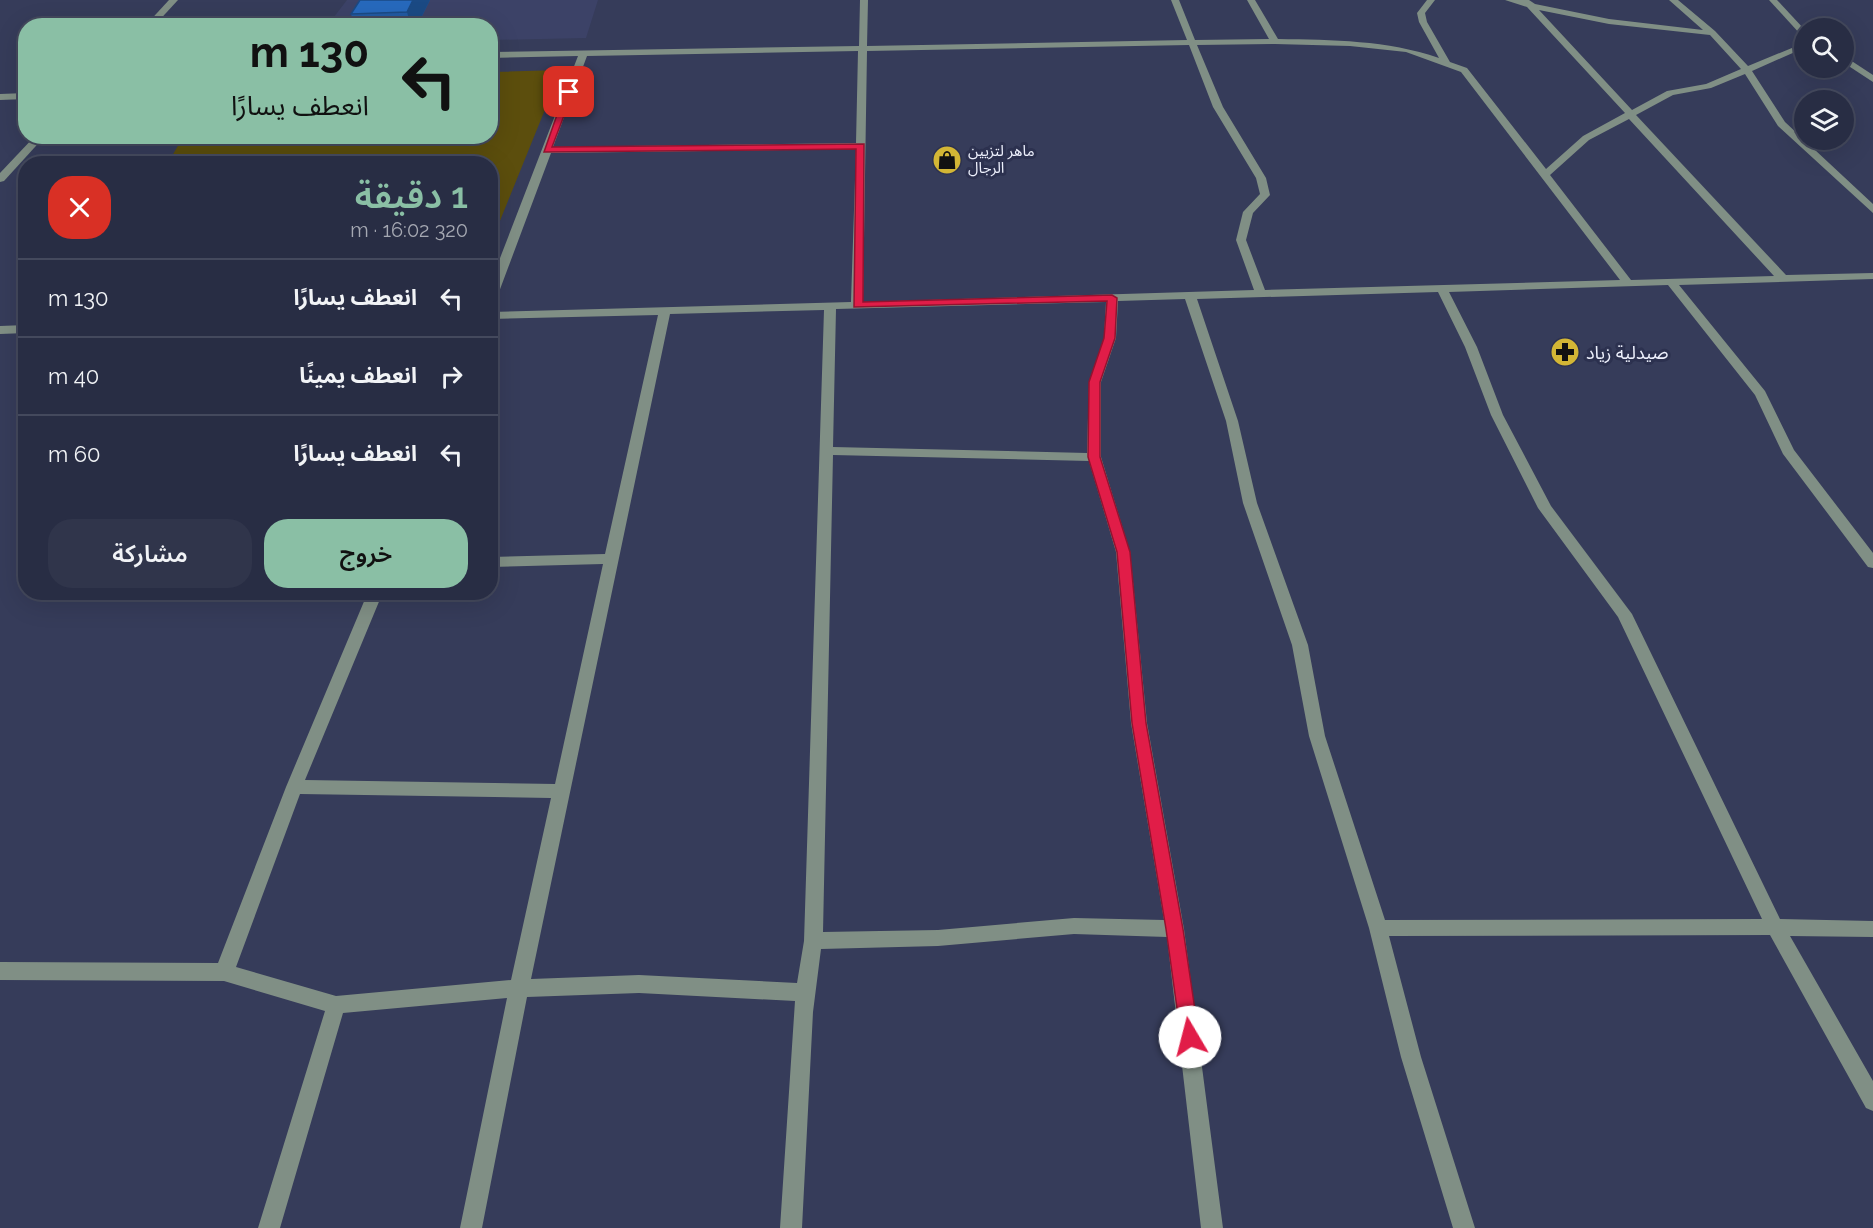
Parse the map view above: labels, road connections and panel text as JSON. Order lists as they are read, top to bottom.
{
  "places": {
    "shop": ["ماهر لتزيين الرجال"],
    "pharmacy": ["صيدلية زياد"]
  },
  "page": {
    "turn": ["130 m", "انعطف يسارًا"],
    "heading": ["1 دقيقة", "320 m · 16:02"],
    "list": [
      {
        "name": "انعطف يسارًا",
        "value": "130 m"
      },
      {
        "name": "انعطف يمينًا",
        "value": "40 m"
      },
      {
        "name": "انعطف يسارًا",
        "value": "60 m"
      }
    ],
    "buttons": ["خروج", "مشاركة"]
  }
}
